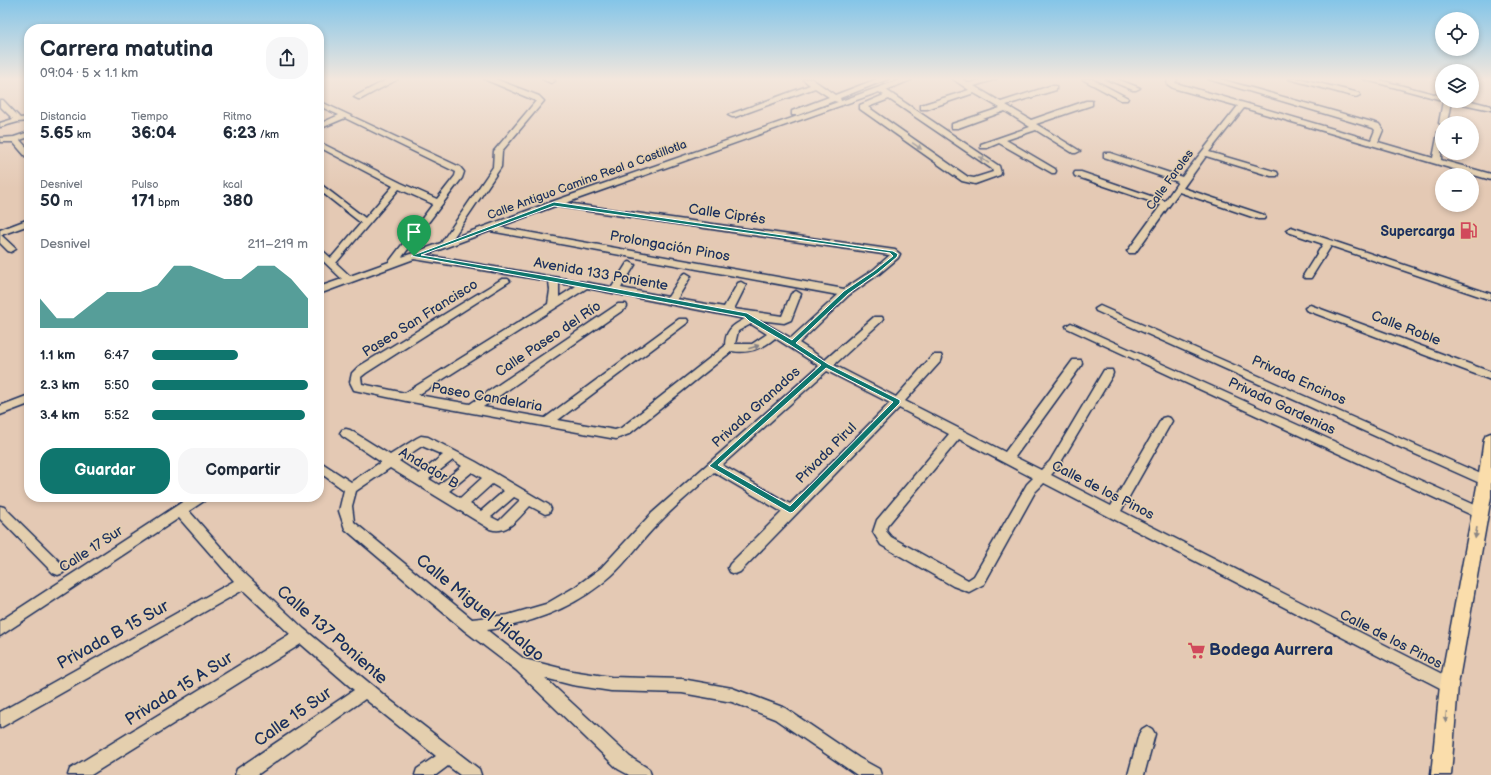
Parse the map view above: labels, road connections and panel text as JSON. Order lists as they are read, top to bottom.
{
  "streets": {
    "street": [
      "Calle Antiguo Camino Real a Castillotla",
      "Calle Faroles",
      "Calle Ciprés",
      "Prolongación Pinos",
      "Avenida 133 Poniente",
      "Paseo San Francisco",
      "Calle Roble",
      "Calle Paseo del Río",
      "Privada Encinos",
      "Paseo Candelaria",
      "Privada Gardenias",
      "Privada Granados",
      "Privada Pirul",
      "Andador B",
      "Calle de los Pinos",
      "Calle 17 Sur",
      "Calle Miguel Hidalgo",
      "Privada B 15 Sur",
      "Calle 137 Poniente",
      "Privada 15 A Sur",
      "Calle 15 Sur"
    ]
  },
  "crossings": [
    ["Calle Antiguo Camino Real a Castillotla", "Calle Ciprés"],
    ["Calle Antiguo Camino Real a Castillotla", "Prolongación Pinos"],
    ["Calle Antiguo Camino Real a Castillotla", "Avenida 133 Poniente"],
    ["Calle Ciprés", "Prolongación Pinos"],
    ["Avenida 133 Poniente", "Calle de los Pinos"],
    ["Paseo San Francisco", "Paseo Candelaria"],
    ["Calle Paseo del Río", "Paseo Candelaria"],
    ["Privada Granados", "Calle de los Pinos"],
    ["Privada Granados", "Calle Miguel Hidalgo"],
    ["Privada Pirul", "Calle de los Pinos"],
    ["Calle 17 Sur", "Calle 137 Poniente"],
    ["Privada B 15 Sur", "Calle 137 Poniente"],
    ["Calle 137 Poniente", "Privada 15 A Sur"],
    ["Calle 137 Poniente", "Calle 15 Sur"]
  ],
  "places": {
    "fuel station": ["Supercarga"],
    "supermarket": ["Bodega Aurrera"]
  },
  "page": {
    "map_buttons": ["+", "−"],
    "heading": ["Carrera matutina", "09:04 · 5 × 1.1 km"],
    "stats": [
      ["Distancia", "5.65 km"],
      ["Tiempo", "36:04"],
      ["Ritmo", "6:23 /km"],
      ["Desnivel", "50 m"],
      ["Pulso", "171 bpm"],
      ["kcal", "380"]
    ],
    "chart": ["Desnivel", "211–219 m"],
    "list": [
      {
        "name": "1.1 km",
        "note": "6:47"
      },
      {
        "name": "2.3 km",
        "note": "5:50"
      },
      {
        "name": "3.4 km",
        "note": "5:52"
      }
    ],
    "buttons": ["Guardar", "Compartir"]
  }
}
